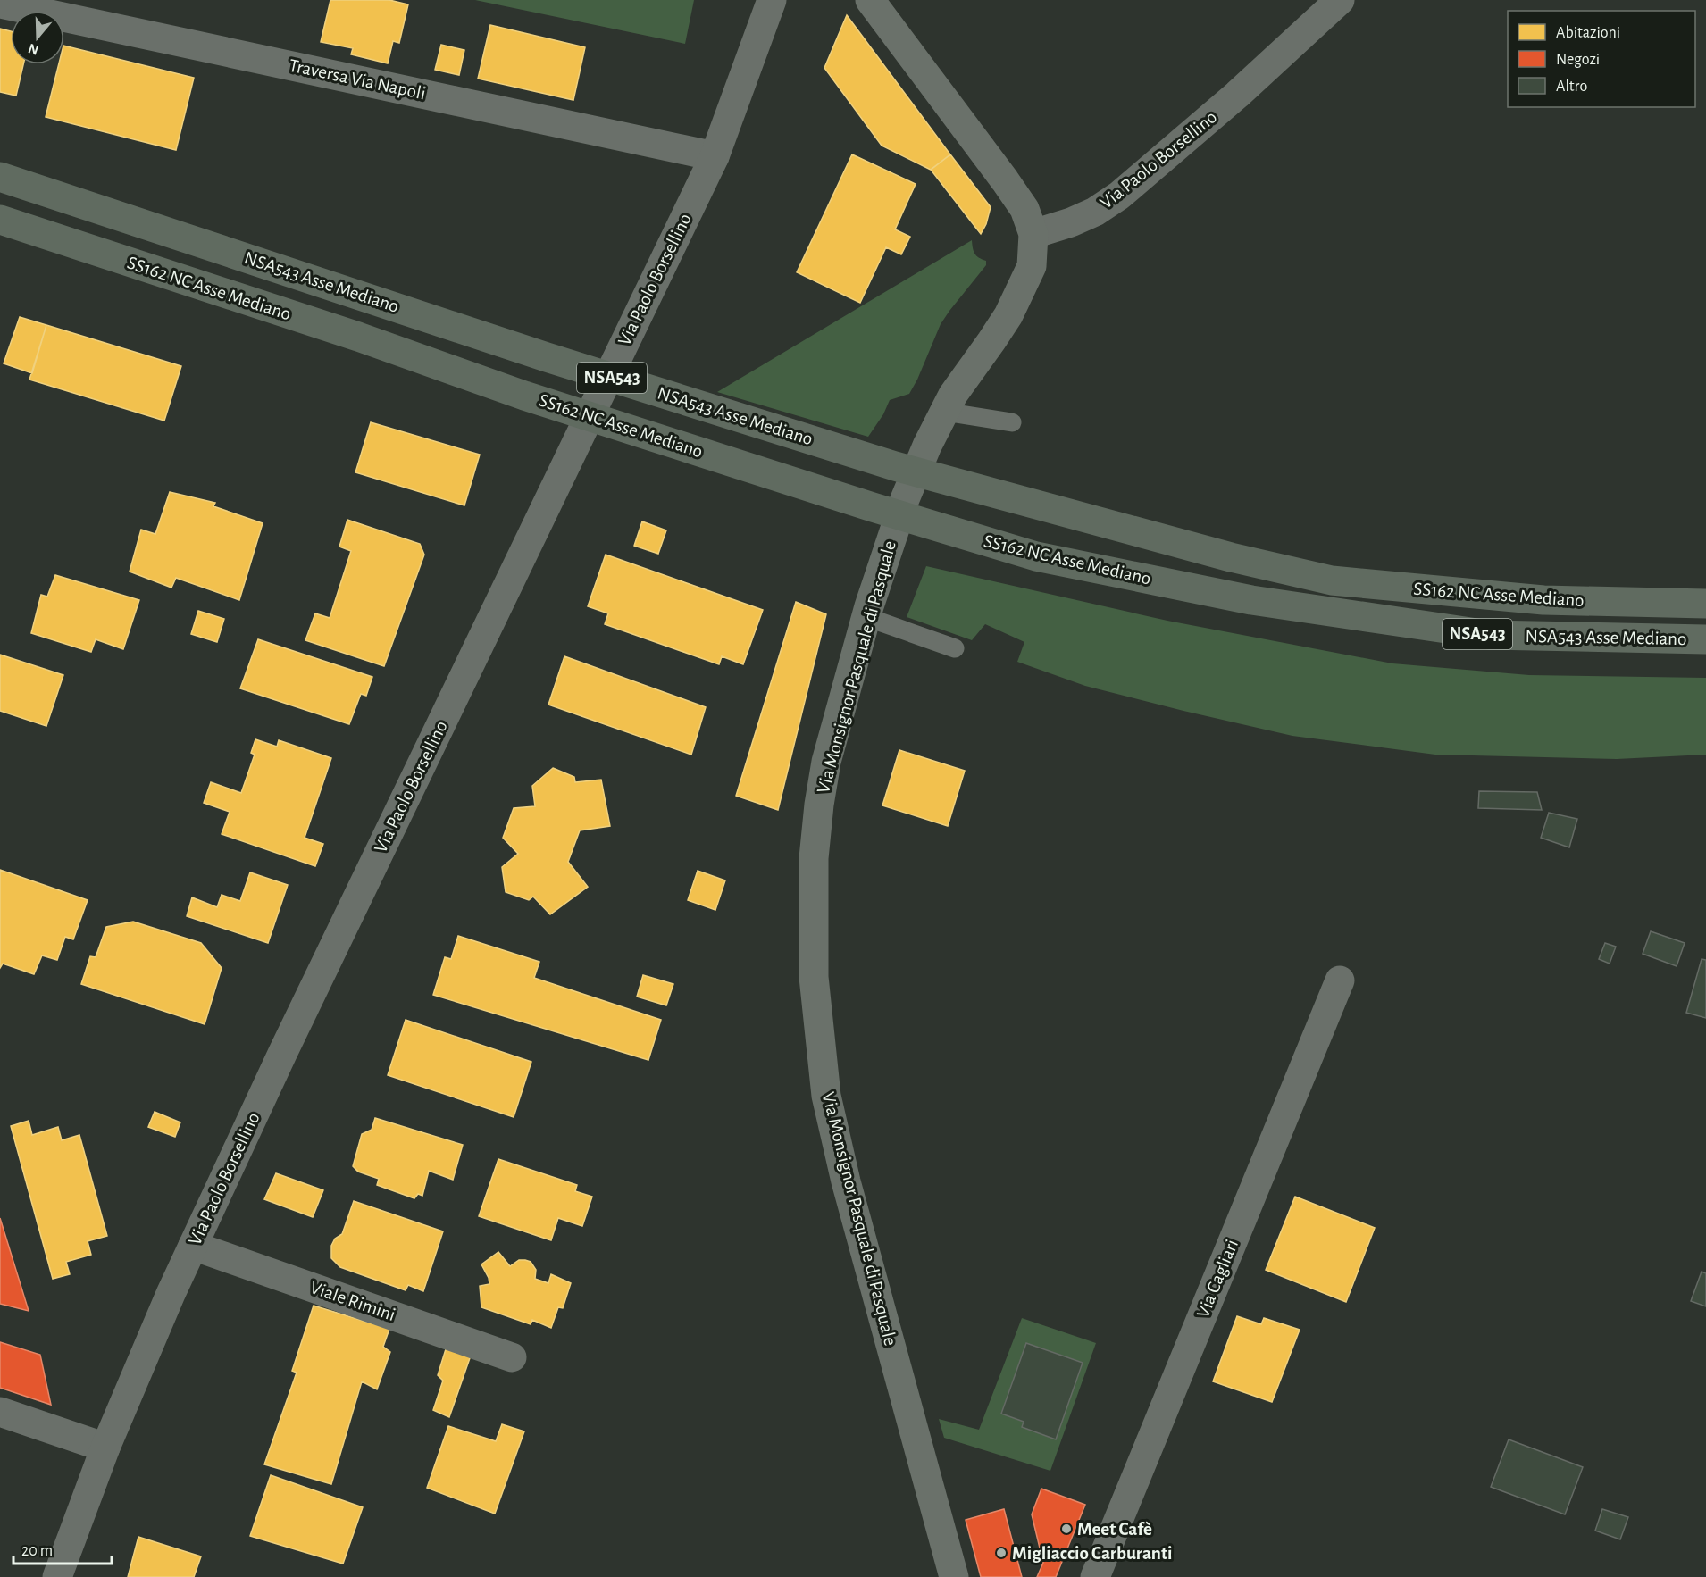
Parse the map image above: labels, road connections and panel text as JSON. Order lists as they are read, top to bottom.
{
  "streets": {
    "highway": ["NSA543 Asse Mediano", "SS162 NC Asse Mediano", "NSA543"],
    "main road": ["Via Monsignor Pasquale di Pasquale"],
    "street": [
      "Traversa Via Napoli",
      "Via Paolo Borsellino",
      "Via Cagliari",
      "Viale Rimini"
    ]
  },
  "crossings": [
    ["Traversa Via Napoli", "Via Paolo Borsellino"],
    ["Via Paolo Borsellino", "Via Monsignor Pasquale di Pasquale"],
    ["Via Paolo Borsellino", "Viale Rimini"],
    ["NSA543 Asse Mediano", "SS162 NC Asse Mediano"]
  ],
  "places": ["Meet Cafè", "Migliaccio Carburanti"],
  "legend": ["Abitazioni", "Negozi", "Altro"],
  "scale_bar": "20 m",
  "north": "bottom"
}
